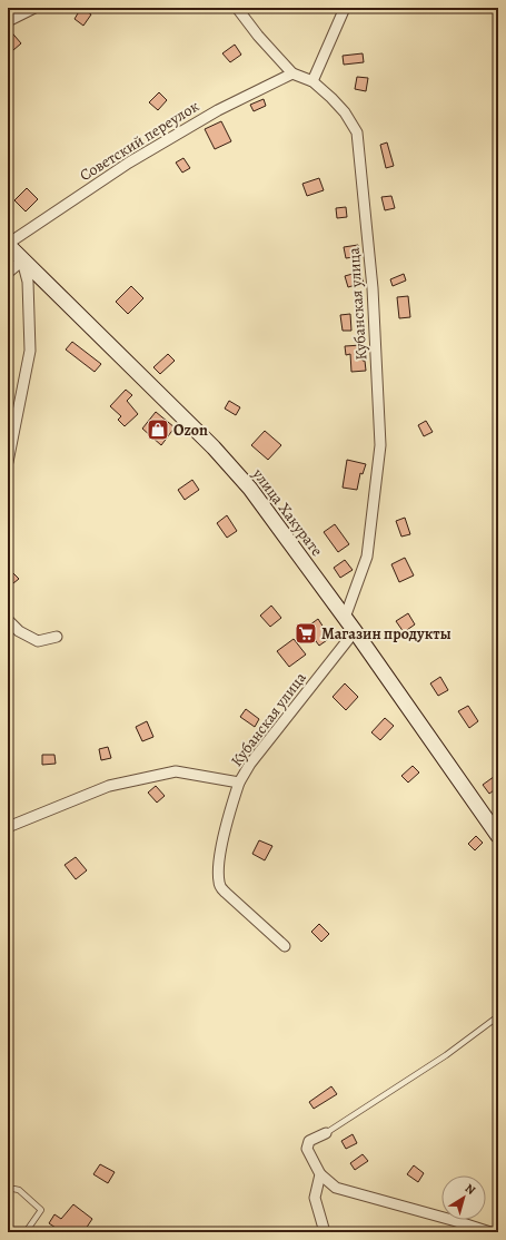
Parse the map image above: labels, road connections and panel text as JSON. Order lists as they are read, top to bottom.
{
  "streets": {
    "street": ["Советский переулок", "Кубанская улица", "улица Хакурате"]
  },
  "crossings": [
    ["Советский переулок", "Кубанская улица"],
    ["Советский переулок", "улица Хакурате"],
    ["Кубанская улица", "улица Хакурате"]
  ],
  "places": {
    "shop": ["Ozon"],
    "supermarket": ["Магазин продукты"]
  },
  "north": "top right"
}
